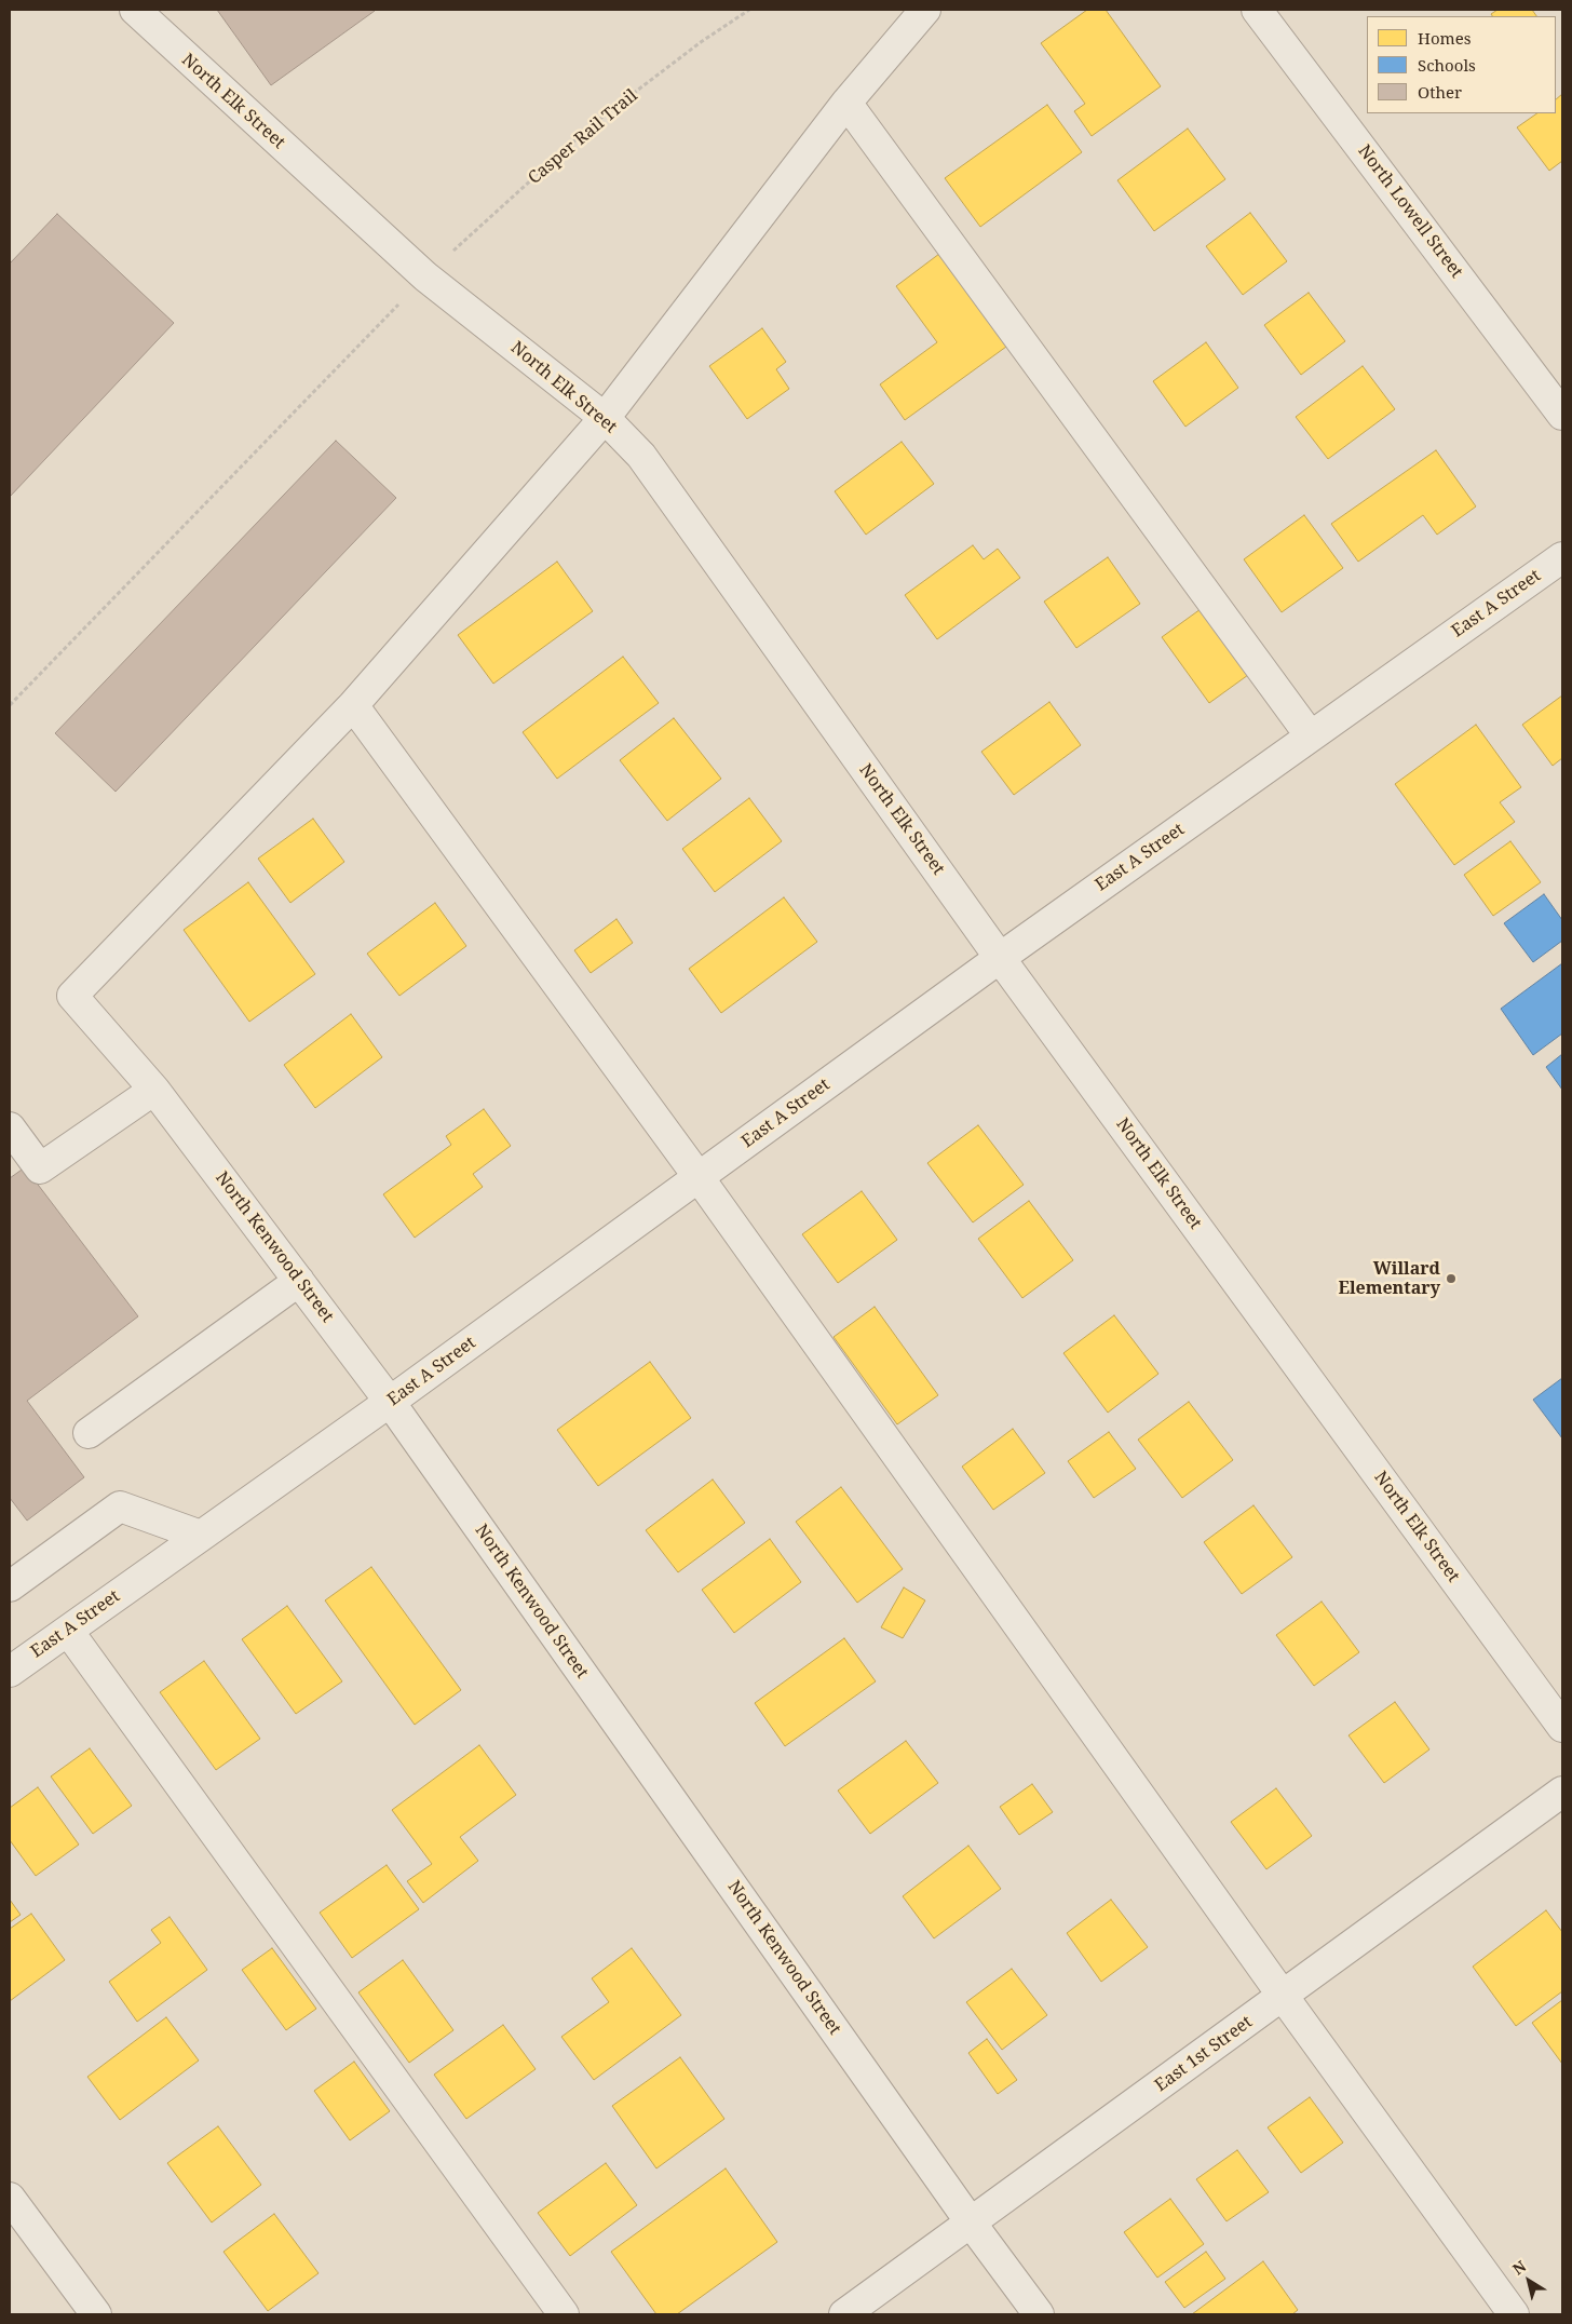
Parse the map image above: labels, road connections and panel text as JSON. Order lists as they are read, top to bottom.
{
  "streets": {
    "street": [
      "North Elk Street",
      "North Lowell Street",
      "East A Street",
      "North Kenwood Street",
      "East 1st Street"
    ],
    "path": ["Casper Rail Trail"]
  },
  "crossings": [
    ["North Elk Street", "Casper Rail Trail"],
    ["North Elk Street", "East A Street"],
    ["East A Street", "North Kenwood Street"],
    ["North Kenwood Street", "East 1st Street"]
  ],
  "places": ["Willard Elementary"],
  "legend": ["Homes", "Schools", "Other"],
  "north": "top left"
}
